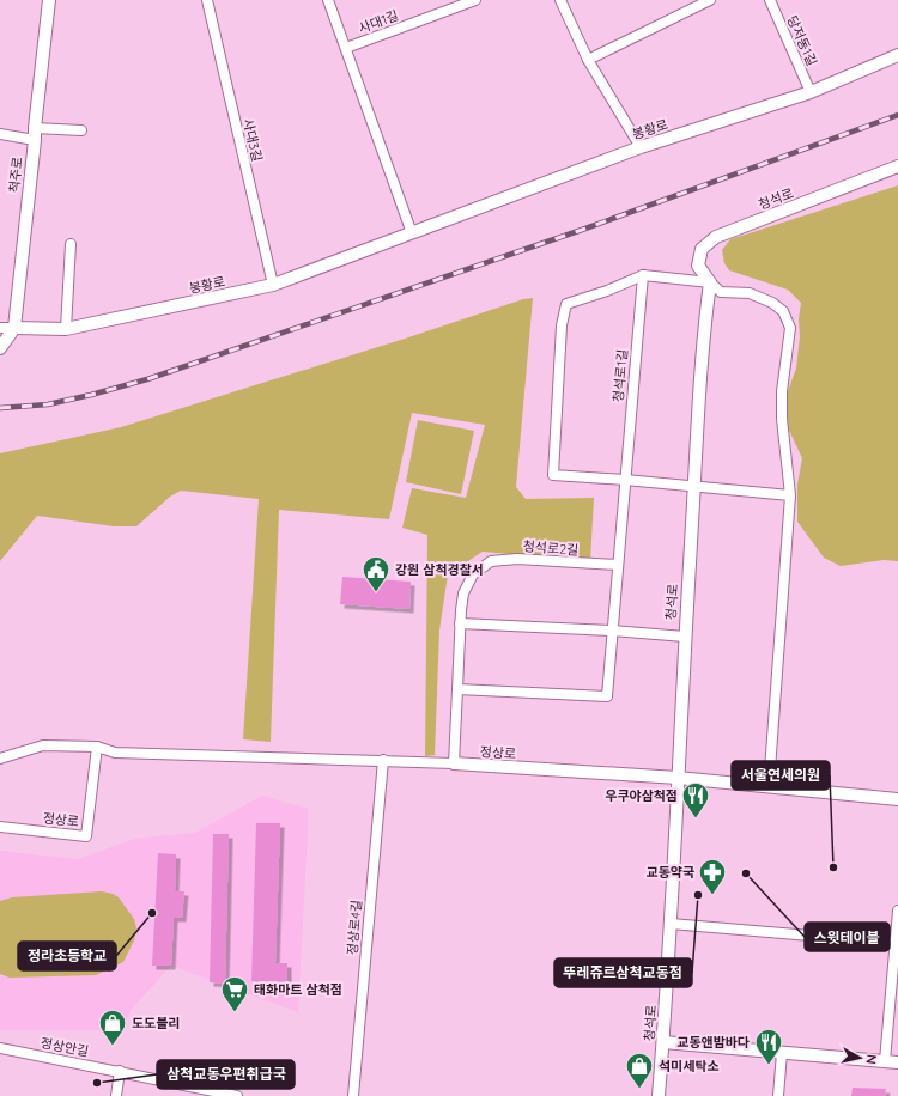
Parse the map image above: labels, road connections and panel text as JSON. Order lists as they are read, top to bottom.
{
  "streets": {
    "street": [
      "사대1길",
      "당저동1길",
      "봉황로",
      "사대3길",
      "척주로",
      "청석로",
      "청석로1길",
      "청석로2길",
      "정상로",
      "정상로4길",
      "정상안길"
    ]
  },
  "crossings": [
    ["당저동1길", "봉황로"],
    ["봉황로", "사대3길"],
    ["봉황로", "척주로"],
    ["청석로", "정상로"],
    ["청석로1길", "청석로2길"],
    ["청석로2길", "정상로"],
    ["정상로", "정상로4길"]
  ],
  "places": {
    "public building": ["강원 삼척경찰서"],
    "restaurant": ["우쿠야삼척점", "교동앤밤바다"],
    "other": [
      "서울연세의원",
      "스윗테이블",
      "뚜레쥬르삼척교동점",
      "정라초등학교",
      "삼척교동우편취급국"
    ],
    "pharmacy": ["교동약국"],
    "supermarket": ["태화마트 삼척점"],
    "shop": ["도도블리", "석미세탁소"]
  },
  "north": "right"
}
